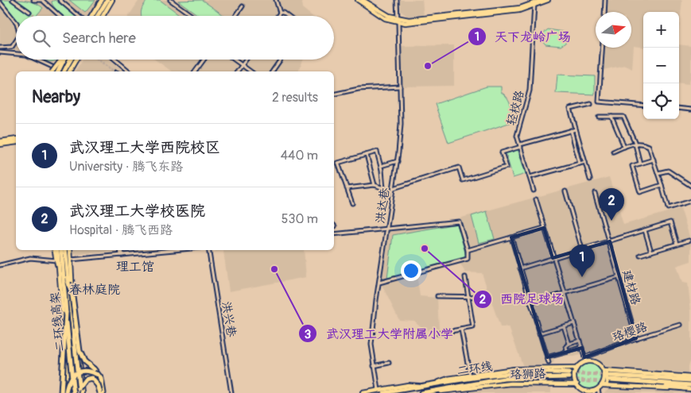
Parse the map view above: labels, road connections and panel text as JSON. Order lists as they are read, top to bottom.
{
  "streets": {
    "highway": ["二环线高架", "二环线"],
    "main road": ["珞狮路"],
    "street": [
      "轻校路",
      "洪达巷",
      "建材路",
      "洪兴巷",
      "珞樱路"
    ]
  },
  "crossings": [
    ["建材路", "珞樱路"],
    ["二环线", "珞狮路"]
  ],
  "districts": ["理工馆", "春林庭院"],
  "places": ["天下龙岭广场", "西院足球场", "武汉理工大学附属小学"],
  "north": "right",
  "page": {
    "map_buttons": ["+", "−"],
    "search": "Search here",
    "heading": ["Nearby", "2 results"],
    "list": [
      {
        "mark": "1",
        "name": "武汉理工大学西院校区",
        "note": "University · 腾飞东路",
        "value": "440 m"
      },
      {
        "mark": "2",
        "name": "武汉理工大学校医院",
        "note": "Hospital · 腾飞西路",
        "value": "530 m"
      }
    ],
    "pins": ["2", "1"]
  }
}
